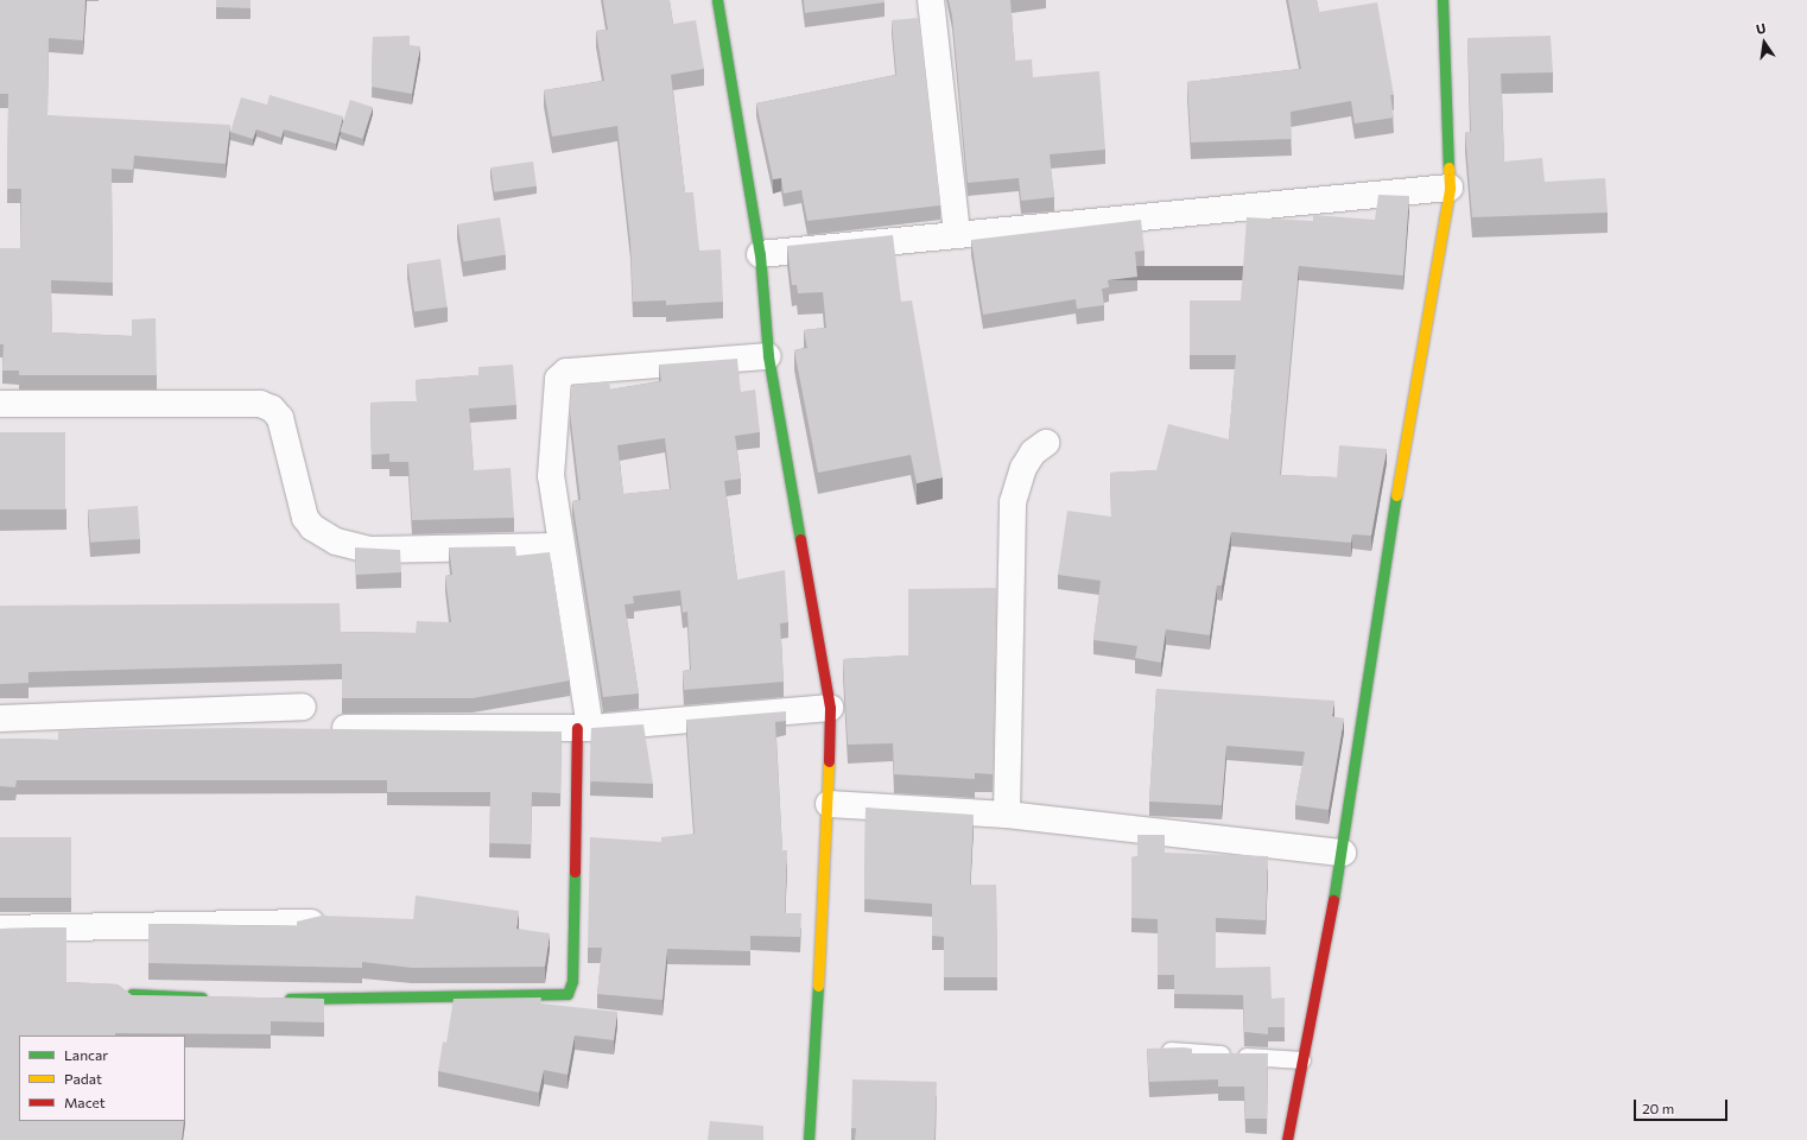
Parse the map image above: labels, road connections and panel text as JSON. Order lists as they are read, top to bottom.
{
  "legend": ["Lancar", "Padat", "Macet"],
  "scale_bar": "20 m",
  "north": "top"
}
